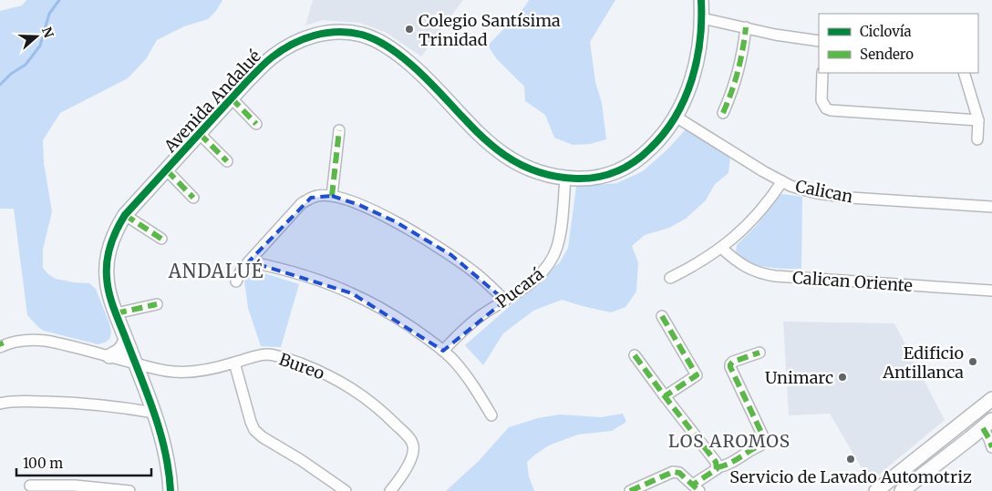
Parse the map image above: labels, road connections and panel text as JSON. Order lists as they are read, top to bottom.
{
  "streets": {
    "street": [
      "Avenida Andalué",
      "Calican",
      "Calican Oriente",
      "Pucará",
      "Bureo"
    ]
  },
  "crossings": [
    ["Avenida Andalué", "Calican"],
    ["Avenida Andalué", "Pucará"],
    ["Avenida Andalué", "Bureo"]
  ],
  "districts": ["ANDALUÉ", "LOS AROMOS"],
  "places": [
    "Colegio Santísima Trinidad",
    "Edificio Antillanca",
    "Unimarc",
    "Servicio de Lavado Automotriz"
  ],
  "legend": ["Ciclovía", "Sendero"],
  "scale_bar": "100 m",
  "north": "right"
}
